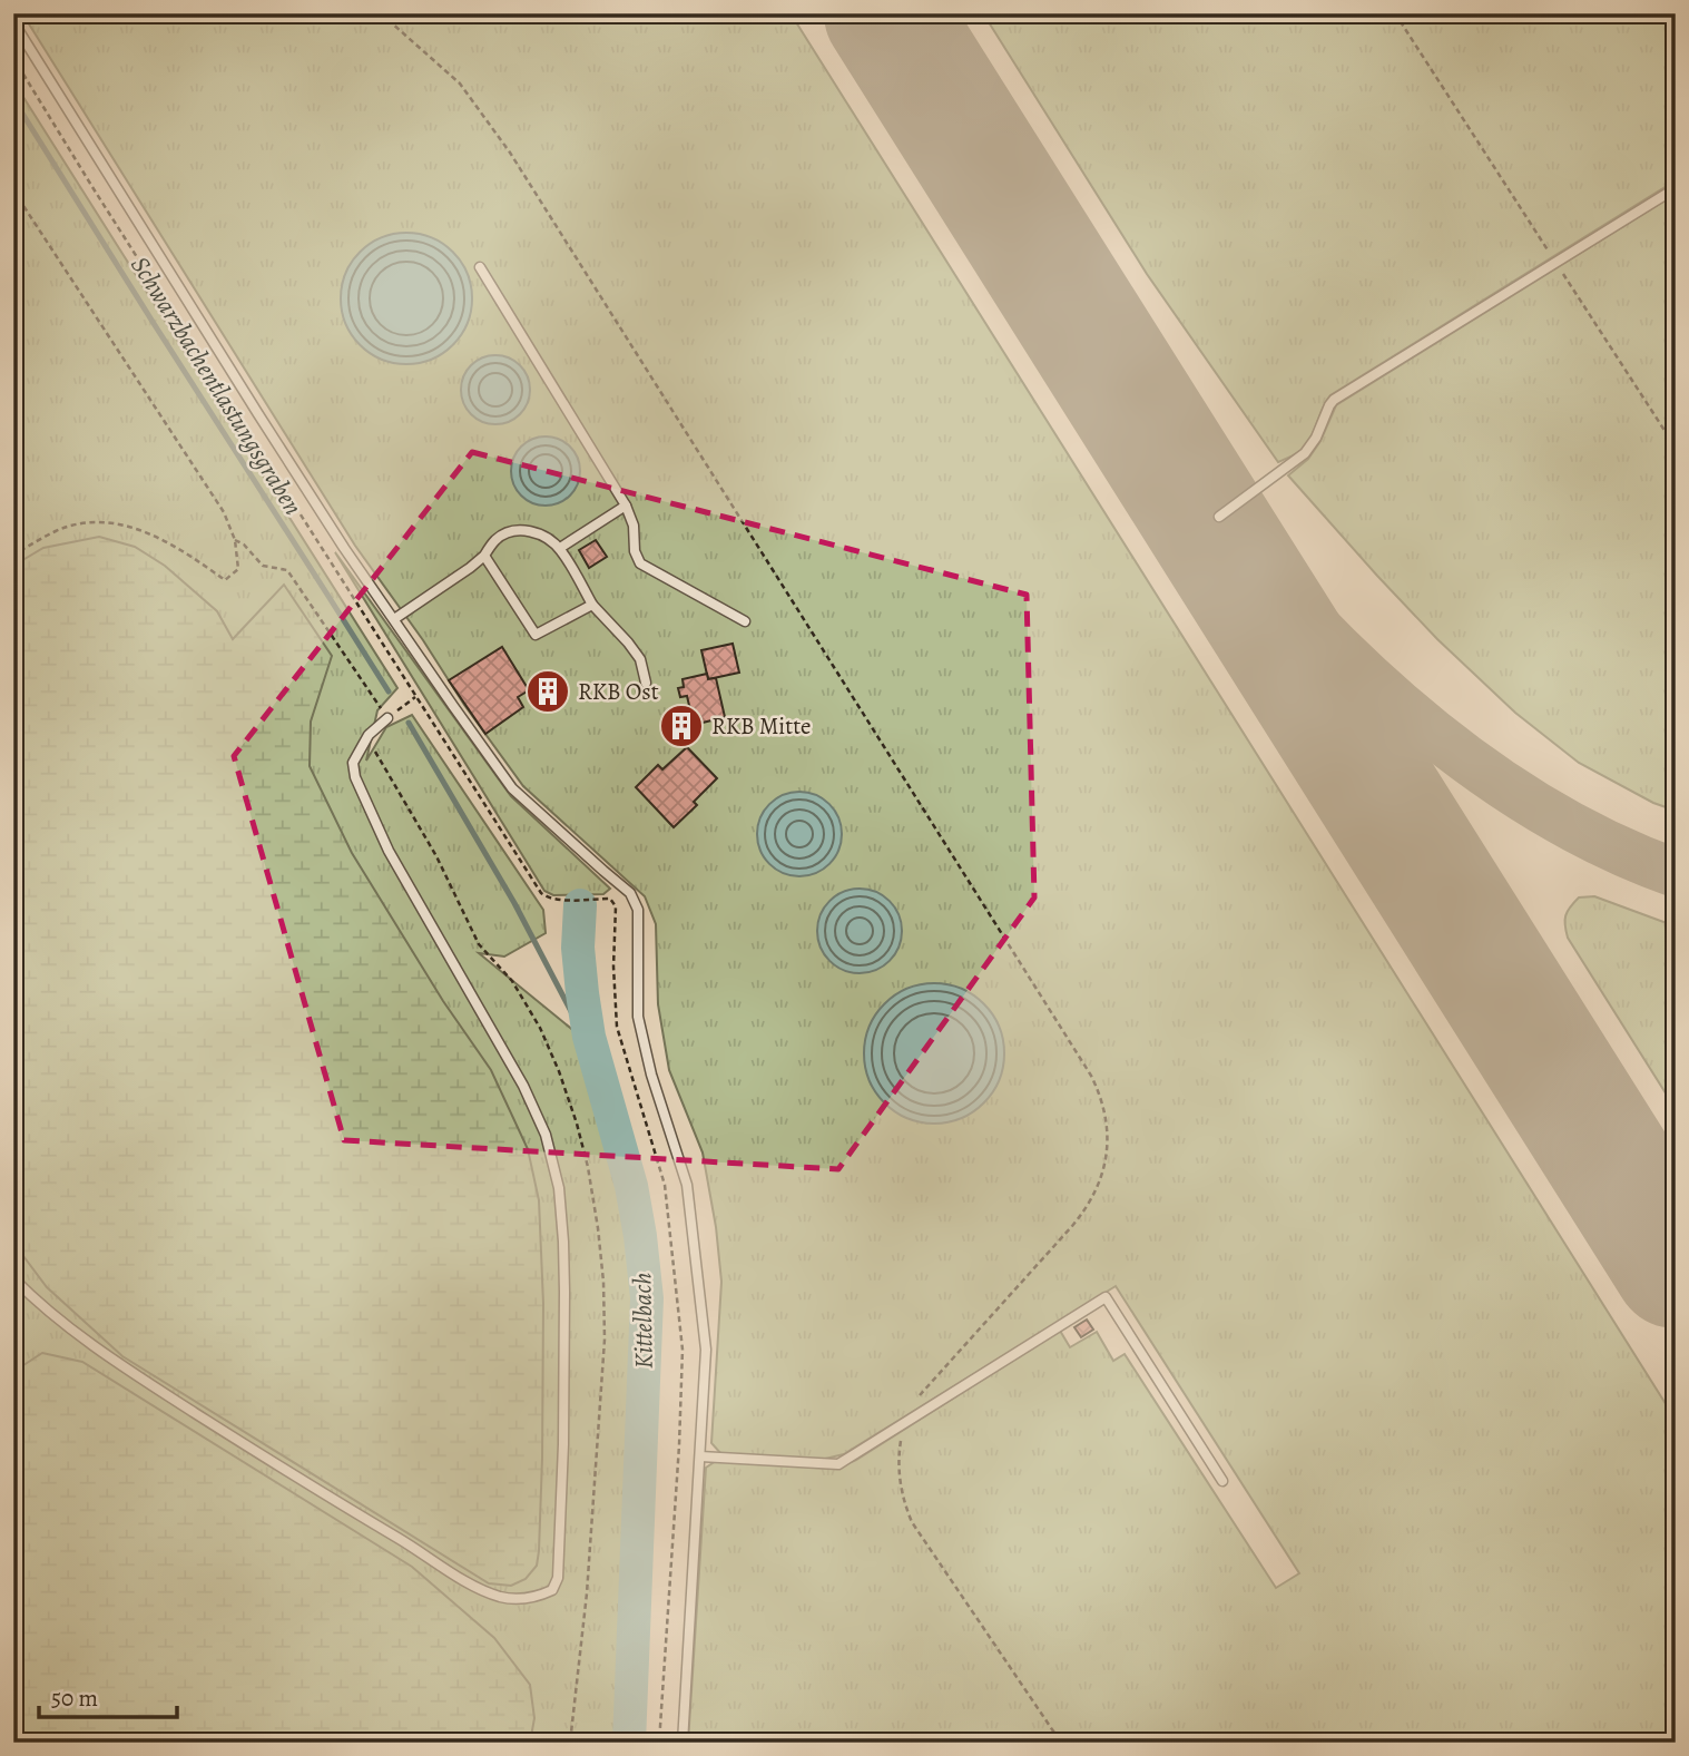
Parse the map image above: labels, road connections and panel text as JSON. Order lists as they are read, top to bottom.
{
  "water": ["Schwarzbachentlastungsgraben", "Kittelbach"],
  "places": {
    "building": ["RKB Ost", "RKB Mitte"]
  },
  "scale_bar": "50 m"
}
